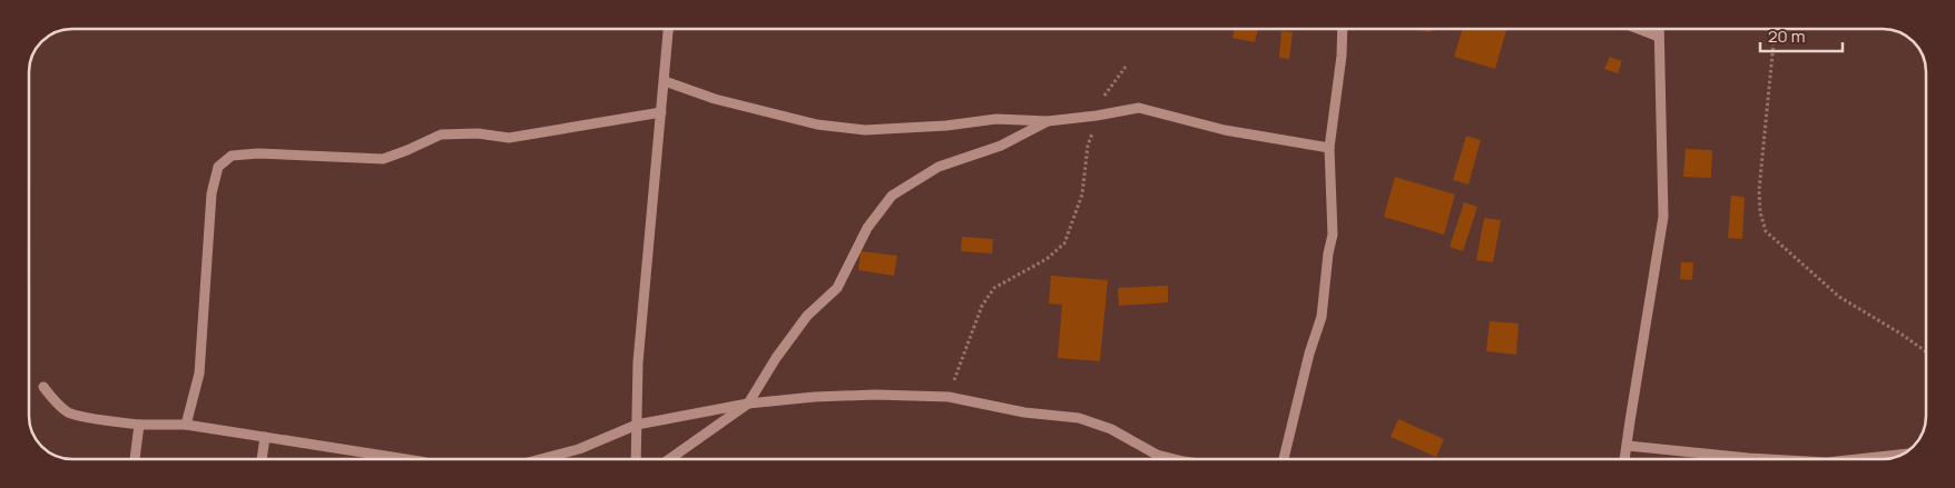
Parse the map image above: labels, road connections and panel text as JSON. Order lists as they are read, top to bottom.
{
  "scale_bar": "20 m"
}
